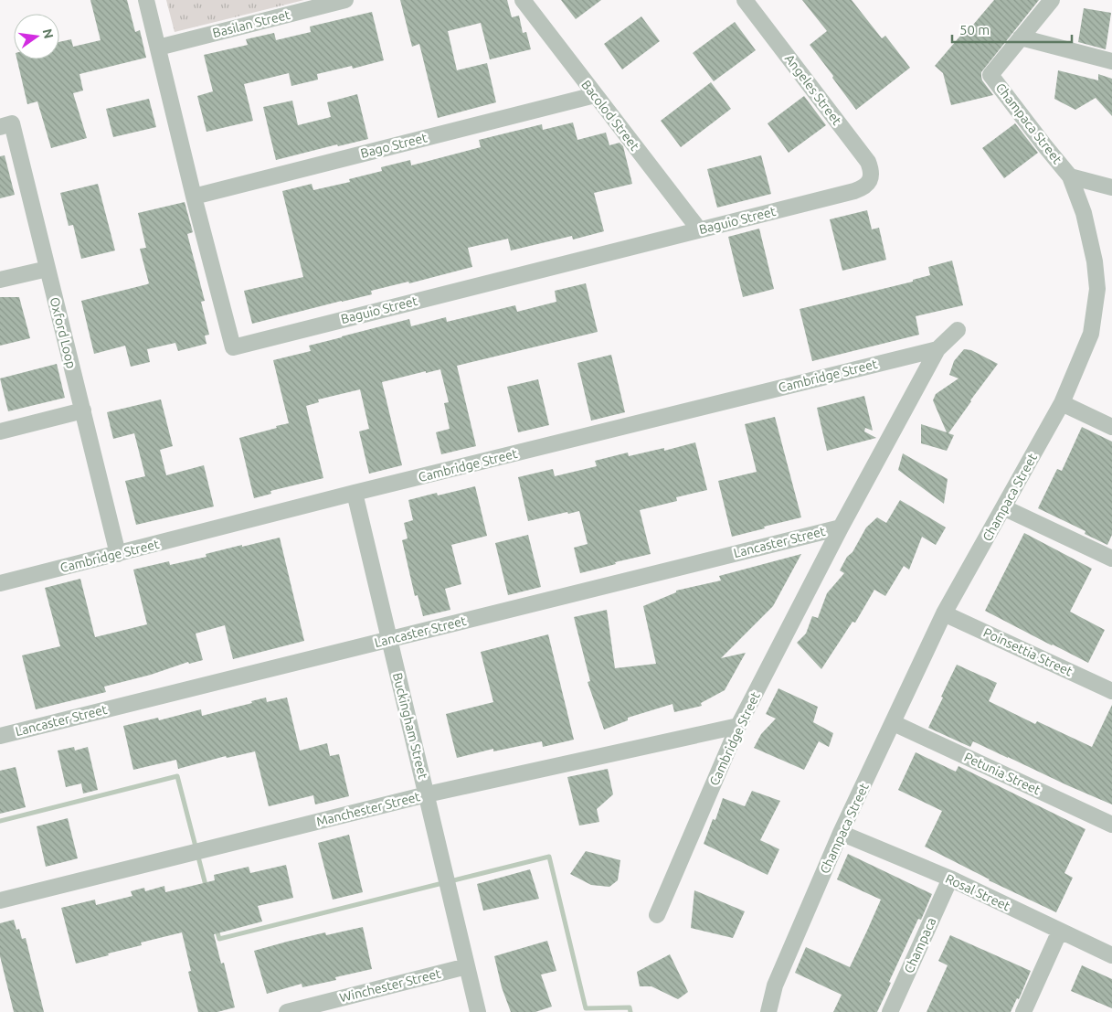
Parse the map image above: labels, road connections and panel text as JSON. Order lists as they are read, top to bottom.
{
  "streets": {
    "street": [
      "Basilan Street",
      "Angeles Street",
      "Bacolod Street",
      "Champaca Street",
      "Bago Street",
      "Baguio Street",
      "Oxford Loop",
      "Cambridge Street",
      "Lancaster Street",
      "Poinsettia Street",
      "Buckingham Street",
      "Petunia Street",
      "Manchester Street",
      "Rosal Street",
      "Champaca",
      "Winchester Street"
    ]
  },
  "crossings": [
    ["Basilan Street", "Baguio Street"],
    ["Angeles Street", "Baguio Street"],
    ["Bacolod Street", "Bago Street"],
    ["Bacolod Street", "Baguio Street"],
    ["Champaca Street", "Poinsettia Street"],
    ["Champaca Street", "Petunia Street"],
    ["Champaca Street", "Rosal Street"],
    ["Bago Street", "Baguio Street"],
    ["Oxford Loop", "Cambridge Street"],
    ["Cambridge Street", "Lancaster Street"],
    ["Cambridge Street", "Buckingham Street"],
    ["Cambridge Street", "Manchester Street"],
    ["Lancaster Street", "Buckingham Street"],
    ["Buckingham Street", "Manchester Street"],
    ["Buckingham Street", "Winchester Street"],
    ["Rosal Street", "Champaca"]
  ],
  "scale_bar": "50 m",
  "north": "right"
}
